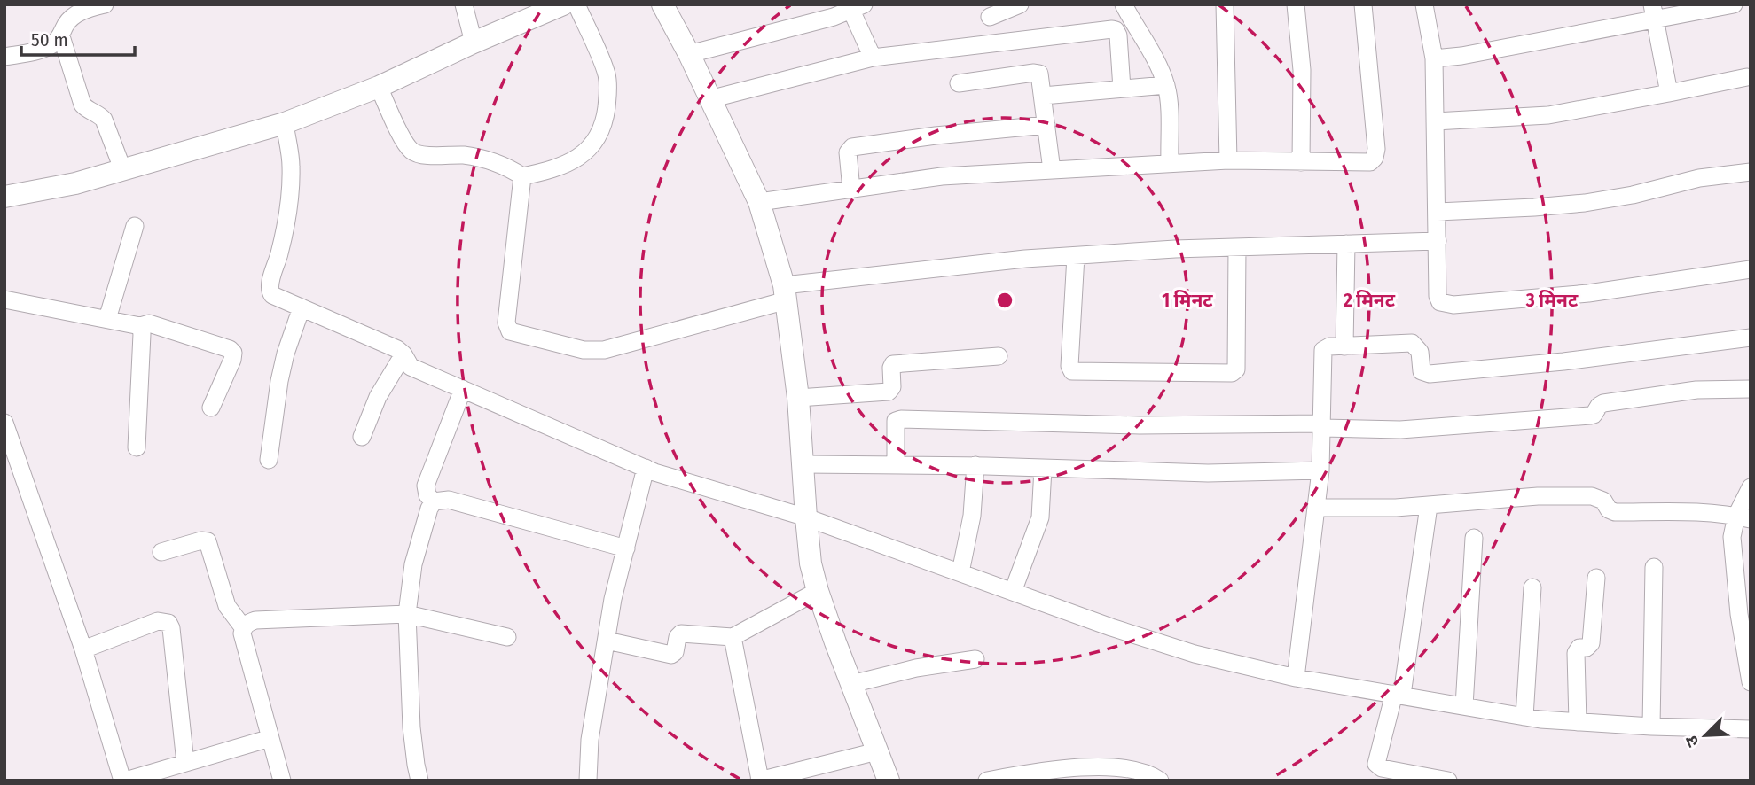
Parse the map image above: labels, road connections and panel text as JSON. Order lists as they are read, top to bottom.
{
  "scale_bar": "50 m",
  "north": "bottom left",
  "rings": ["1 मिनट", "2 मिनट", "3 मिनट"]
}
